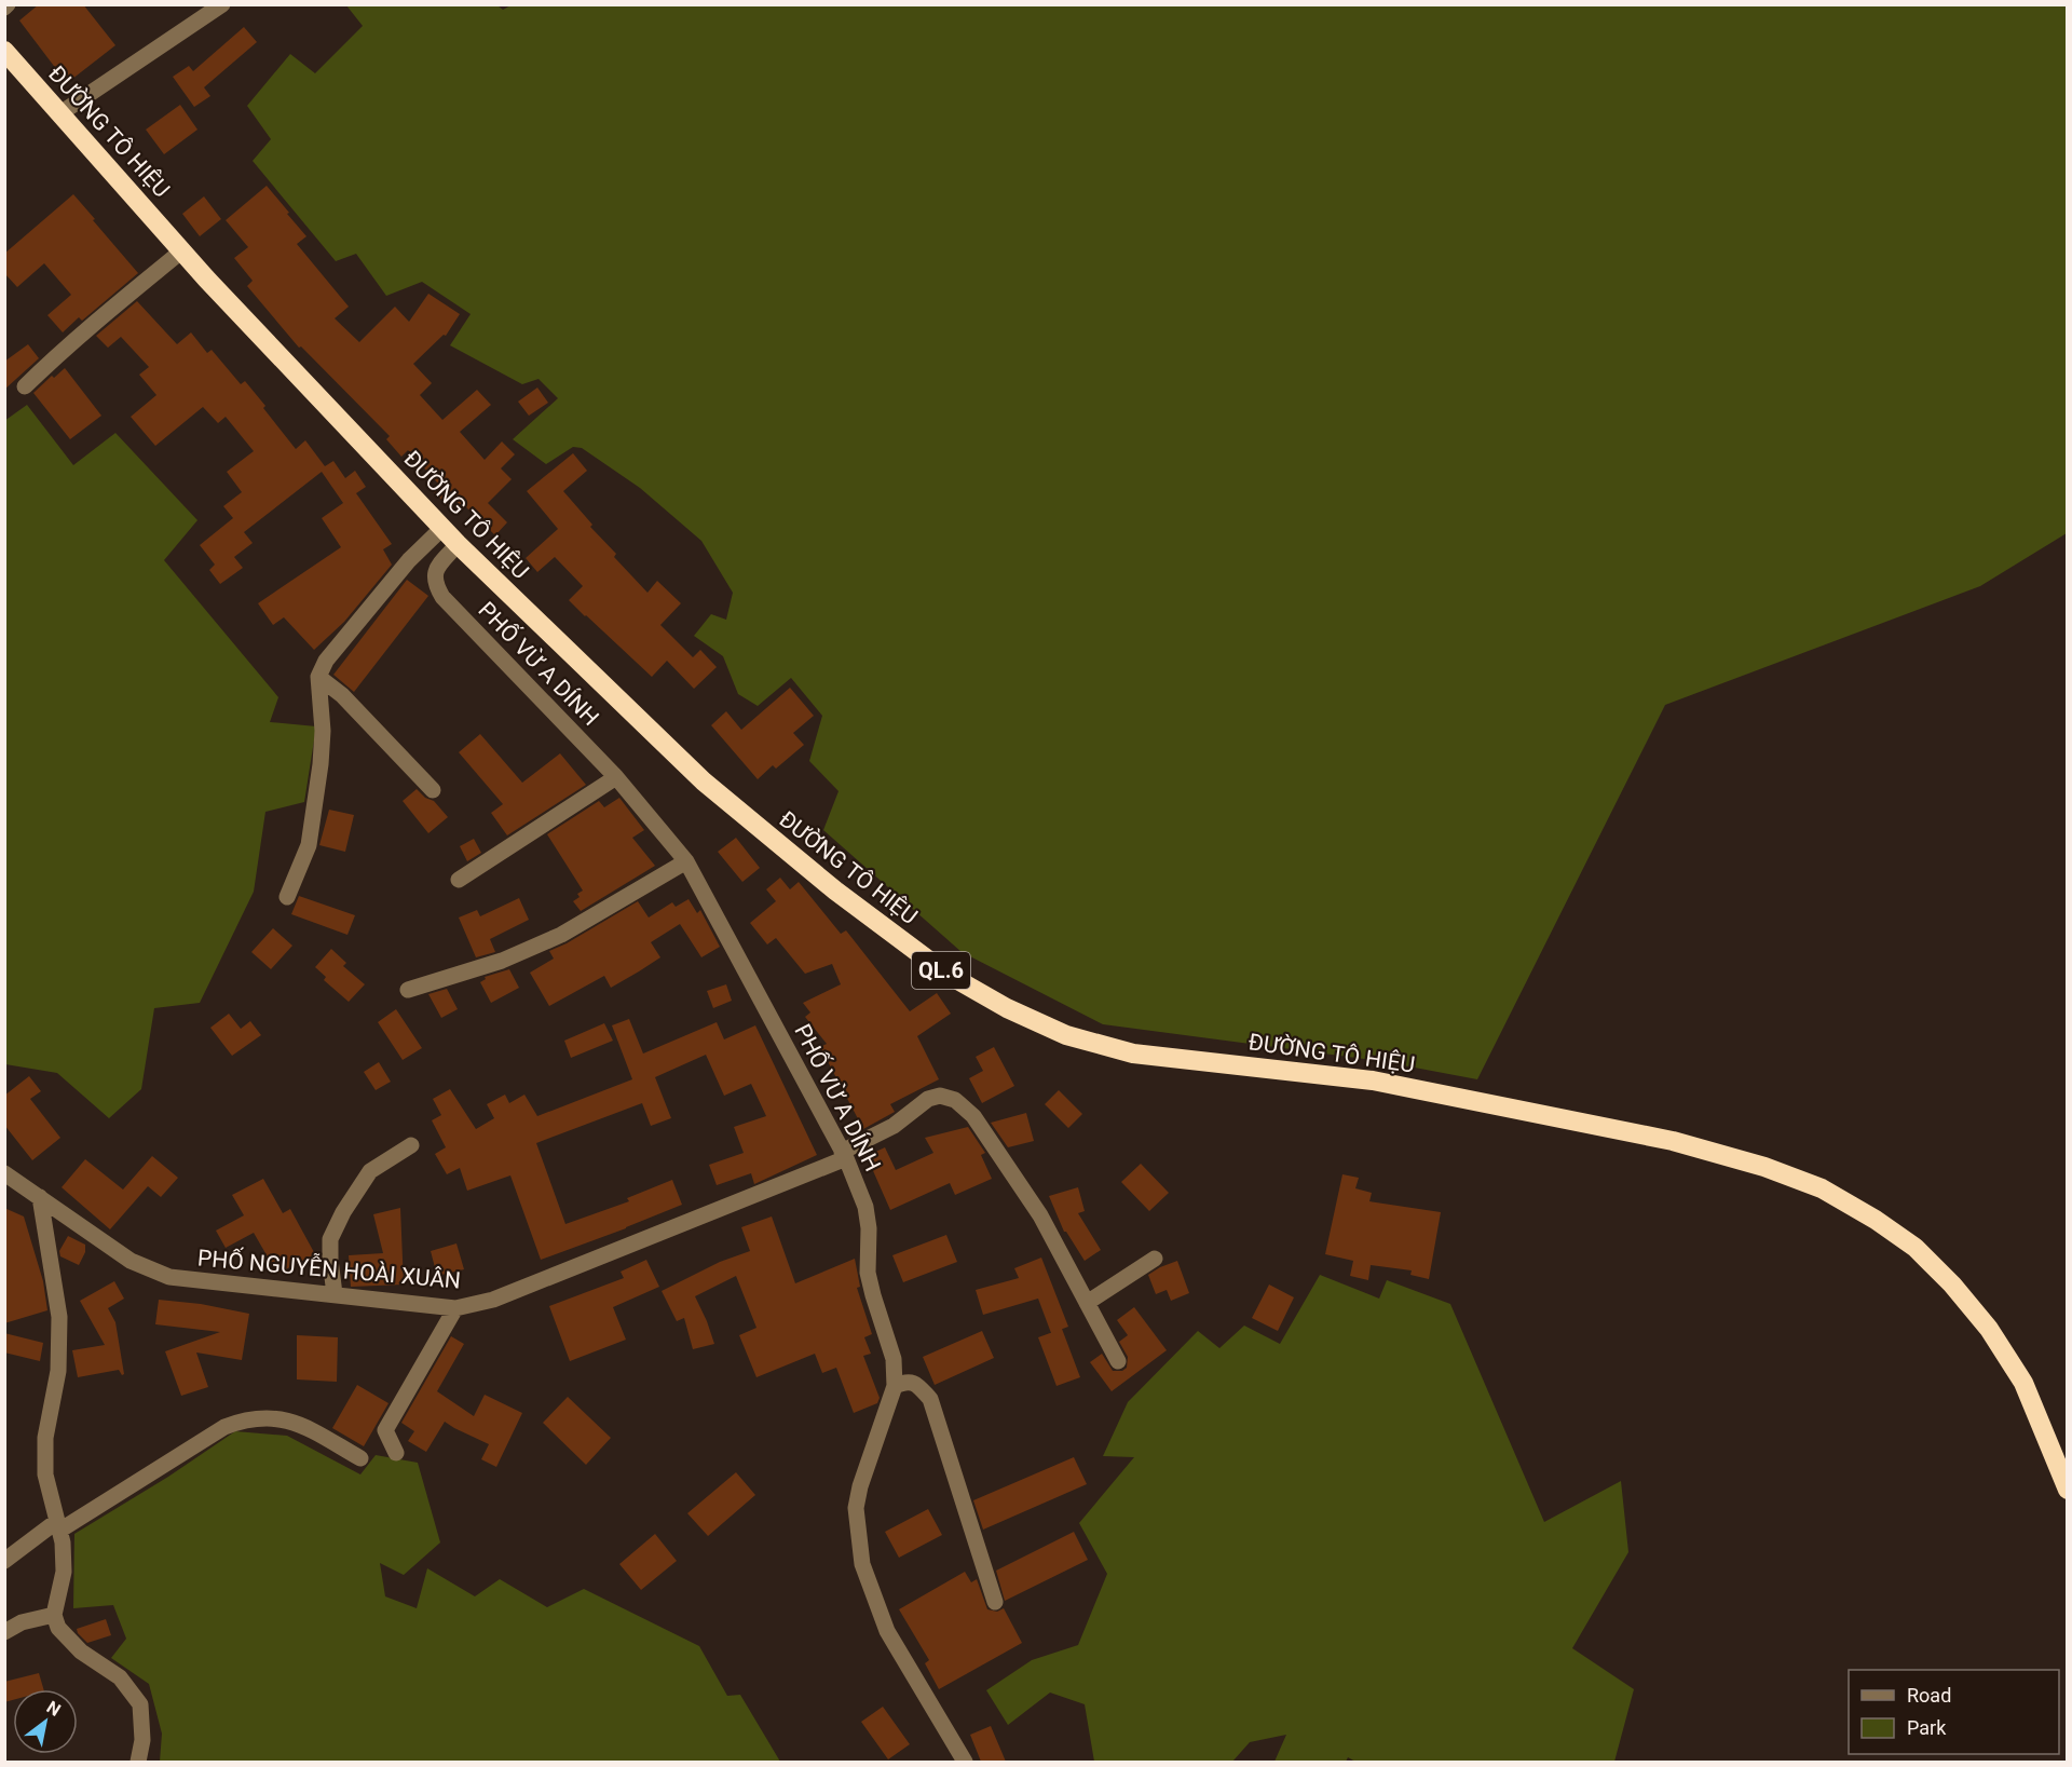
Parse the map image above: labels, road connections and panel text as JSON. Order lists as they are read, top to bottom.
{
  "streets": {
    "highway": ["ĐƯỜNG TÔ HIỆU", "QL.6"],
    "street": ["PHỐ VỪ A DÍNH", "PHỐ NGUYỄN HOÀI XUÂN"]
  },
  "crossings": [
    ["ĐƯỜNG TÔ HIỆU", "PHỐ VỪ A DÍNH"],
    ["PHỐ VỪ A DÍNH", "PHỐ NGUYỄN HOÀI XUÂN"]
  ],
  "legend": ["Road", "Park"],
  "north": "top right"
}
